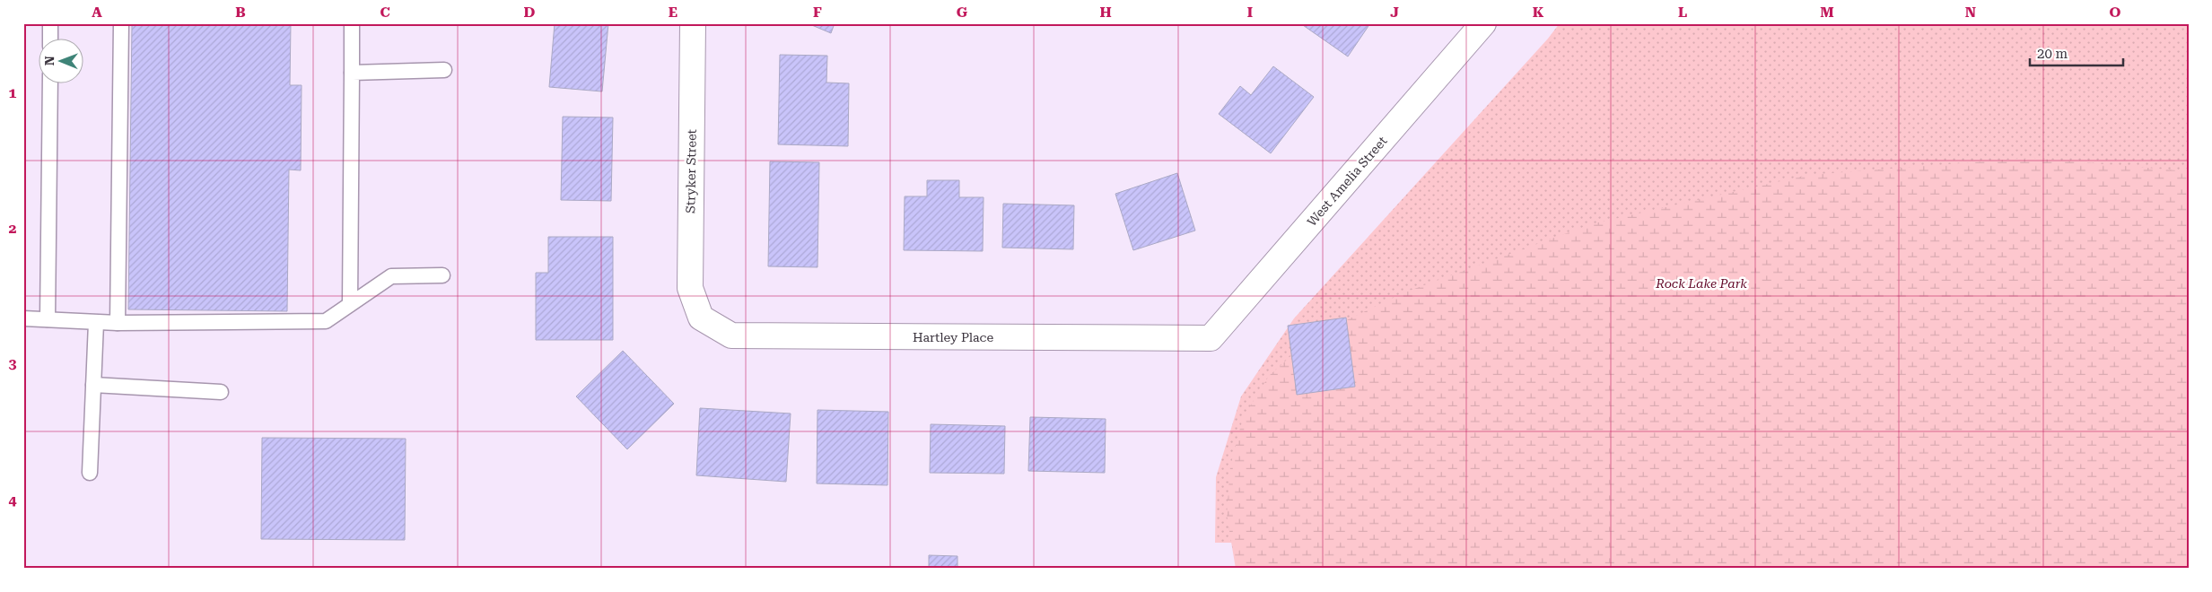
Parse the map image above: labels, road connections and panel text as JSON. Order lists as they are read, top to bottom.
{
  "streets": {
    "street": ["Stryker Street", "West Amelia Street", "Hartley Place"]
  },
  "crossings": [
    ["Stryker Street", "Hartley Place"],
    ["West Amelia Street", "Hartley Place"]
  ],
  "parks": ["Rock Lake Park"],
  "scale_bar": "20 m",
  "north": "left",
  "grid": {
    "columns": [
      "A",
      "B",
      "C",
      "D",
      "E",
      "F",
      "G",
      "H",
      "I",
      "J",
      "K",
      "L",
      "M",
      "N",
      "O"
    ],
    "rows": [
      "1",
      "2",
      "3",
      "4"
    ]
  }
}
